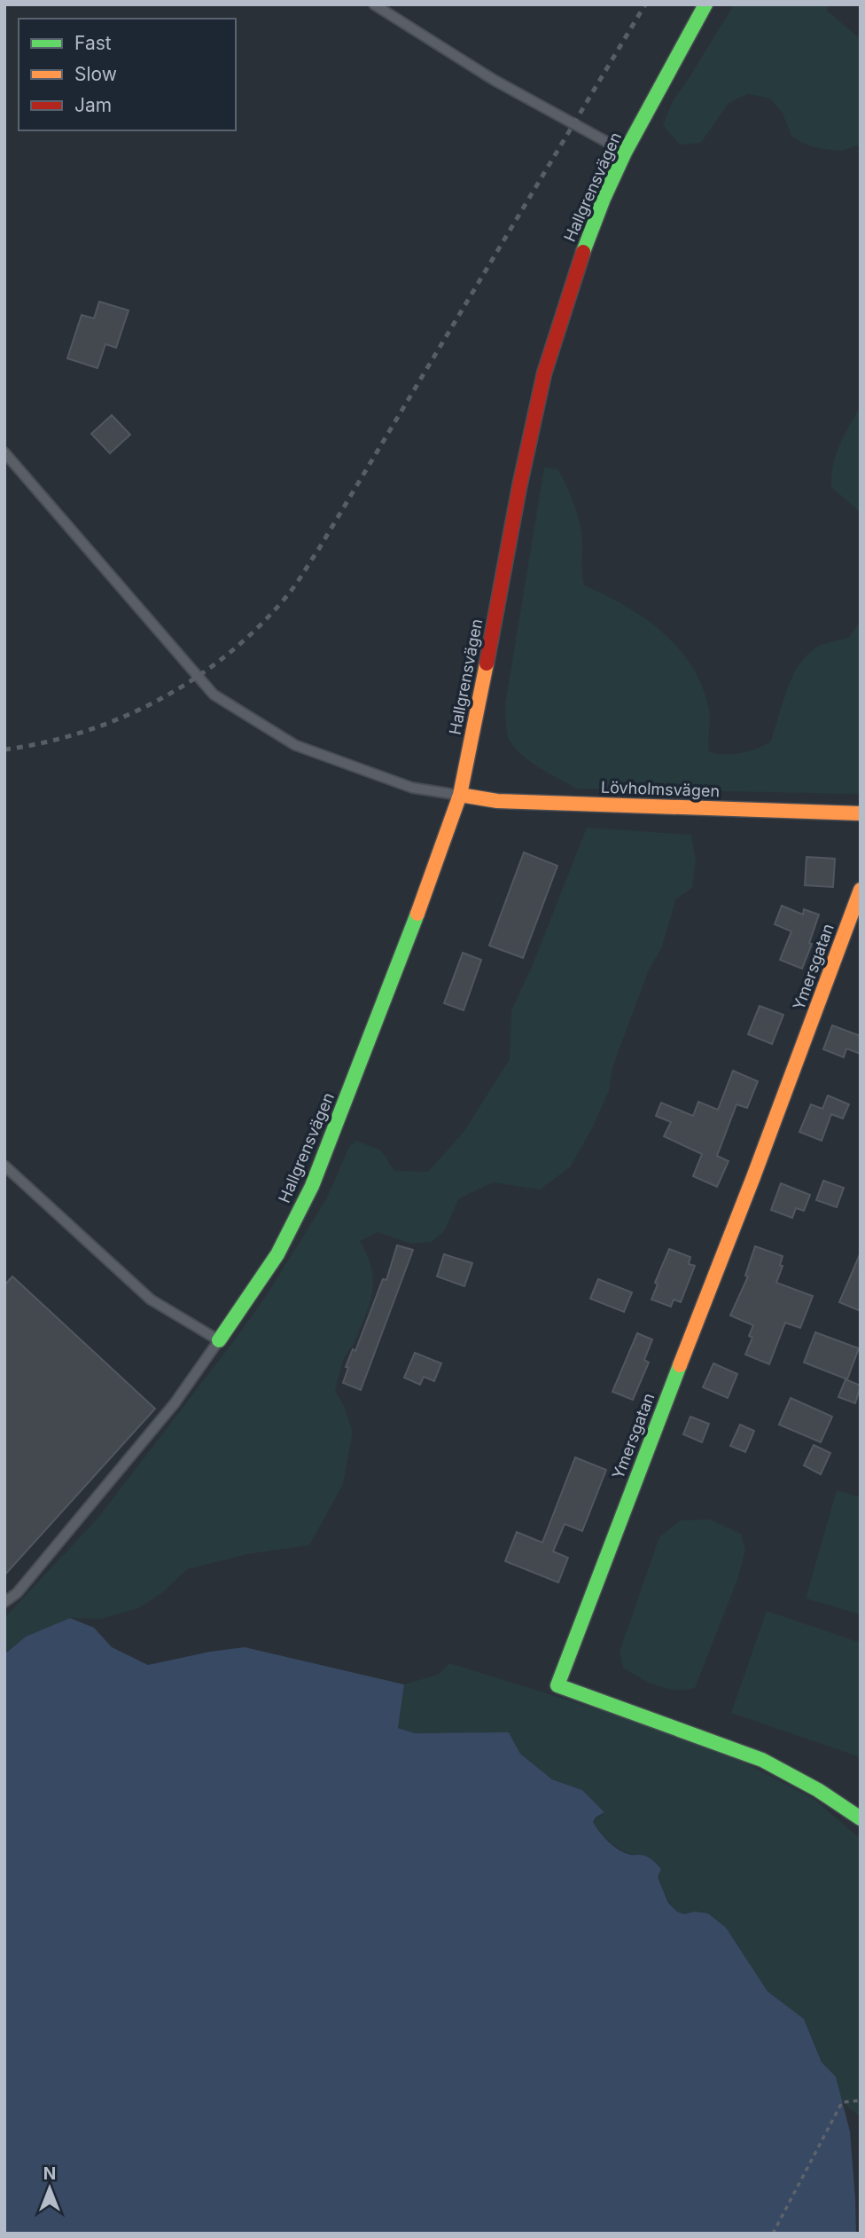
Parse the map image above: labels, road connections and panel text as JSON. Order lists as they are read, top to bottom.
{
  "streets": {
    "street": ["Hallgrensvägen", "Lövholmsvägen", "Ymersgatan"]
  },
  "crossings": [
    ["Hallgrensvägen", "Lövholmsvägen"]
  ],
  "legend": ["Fast", "Slow", "Jam"],
  "north": "top"
}
